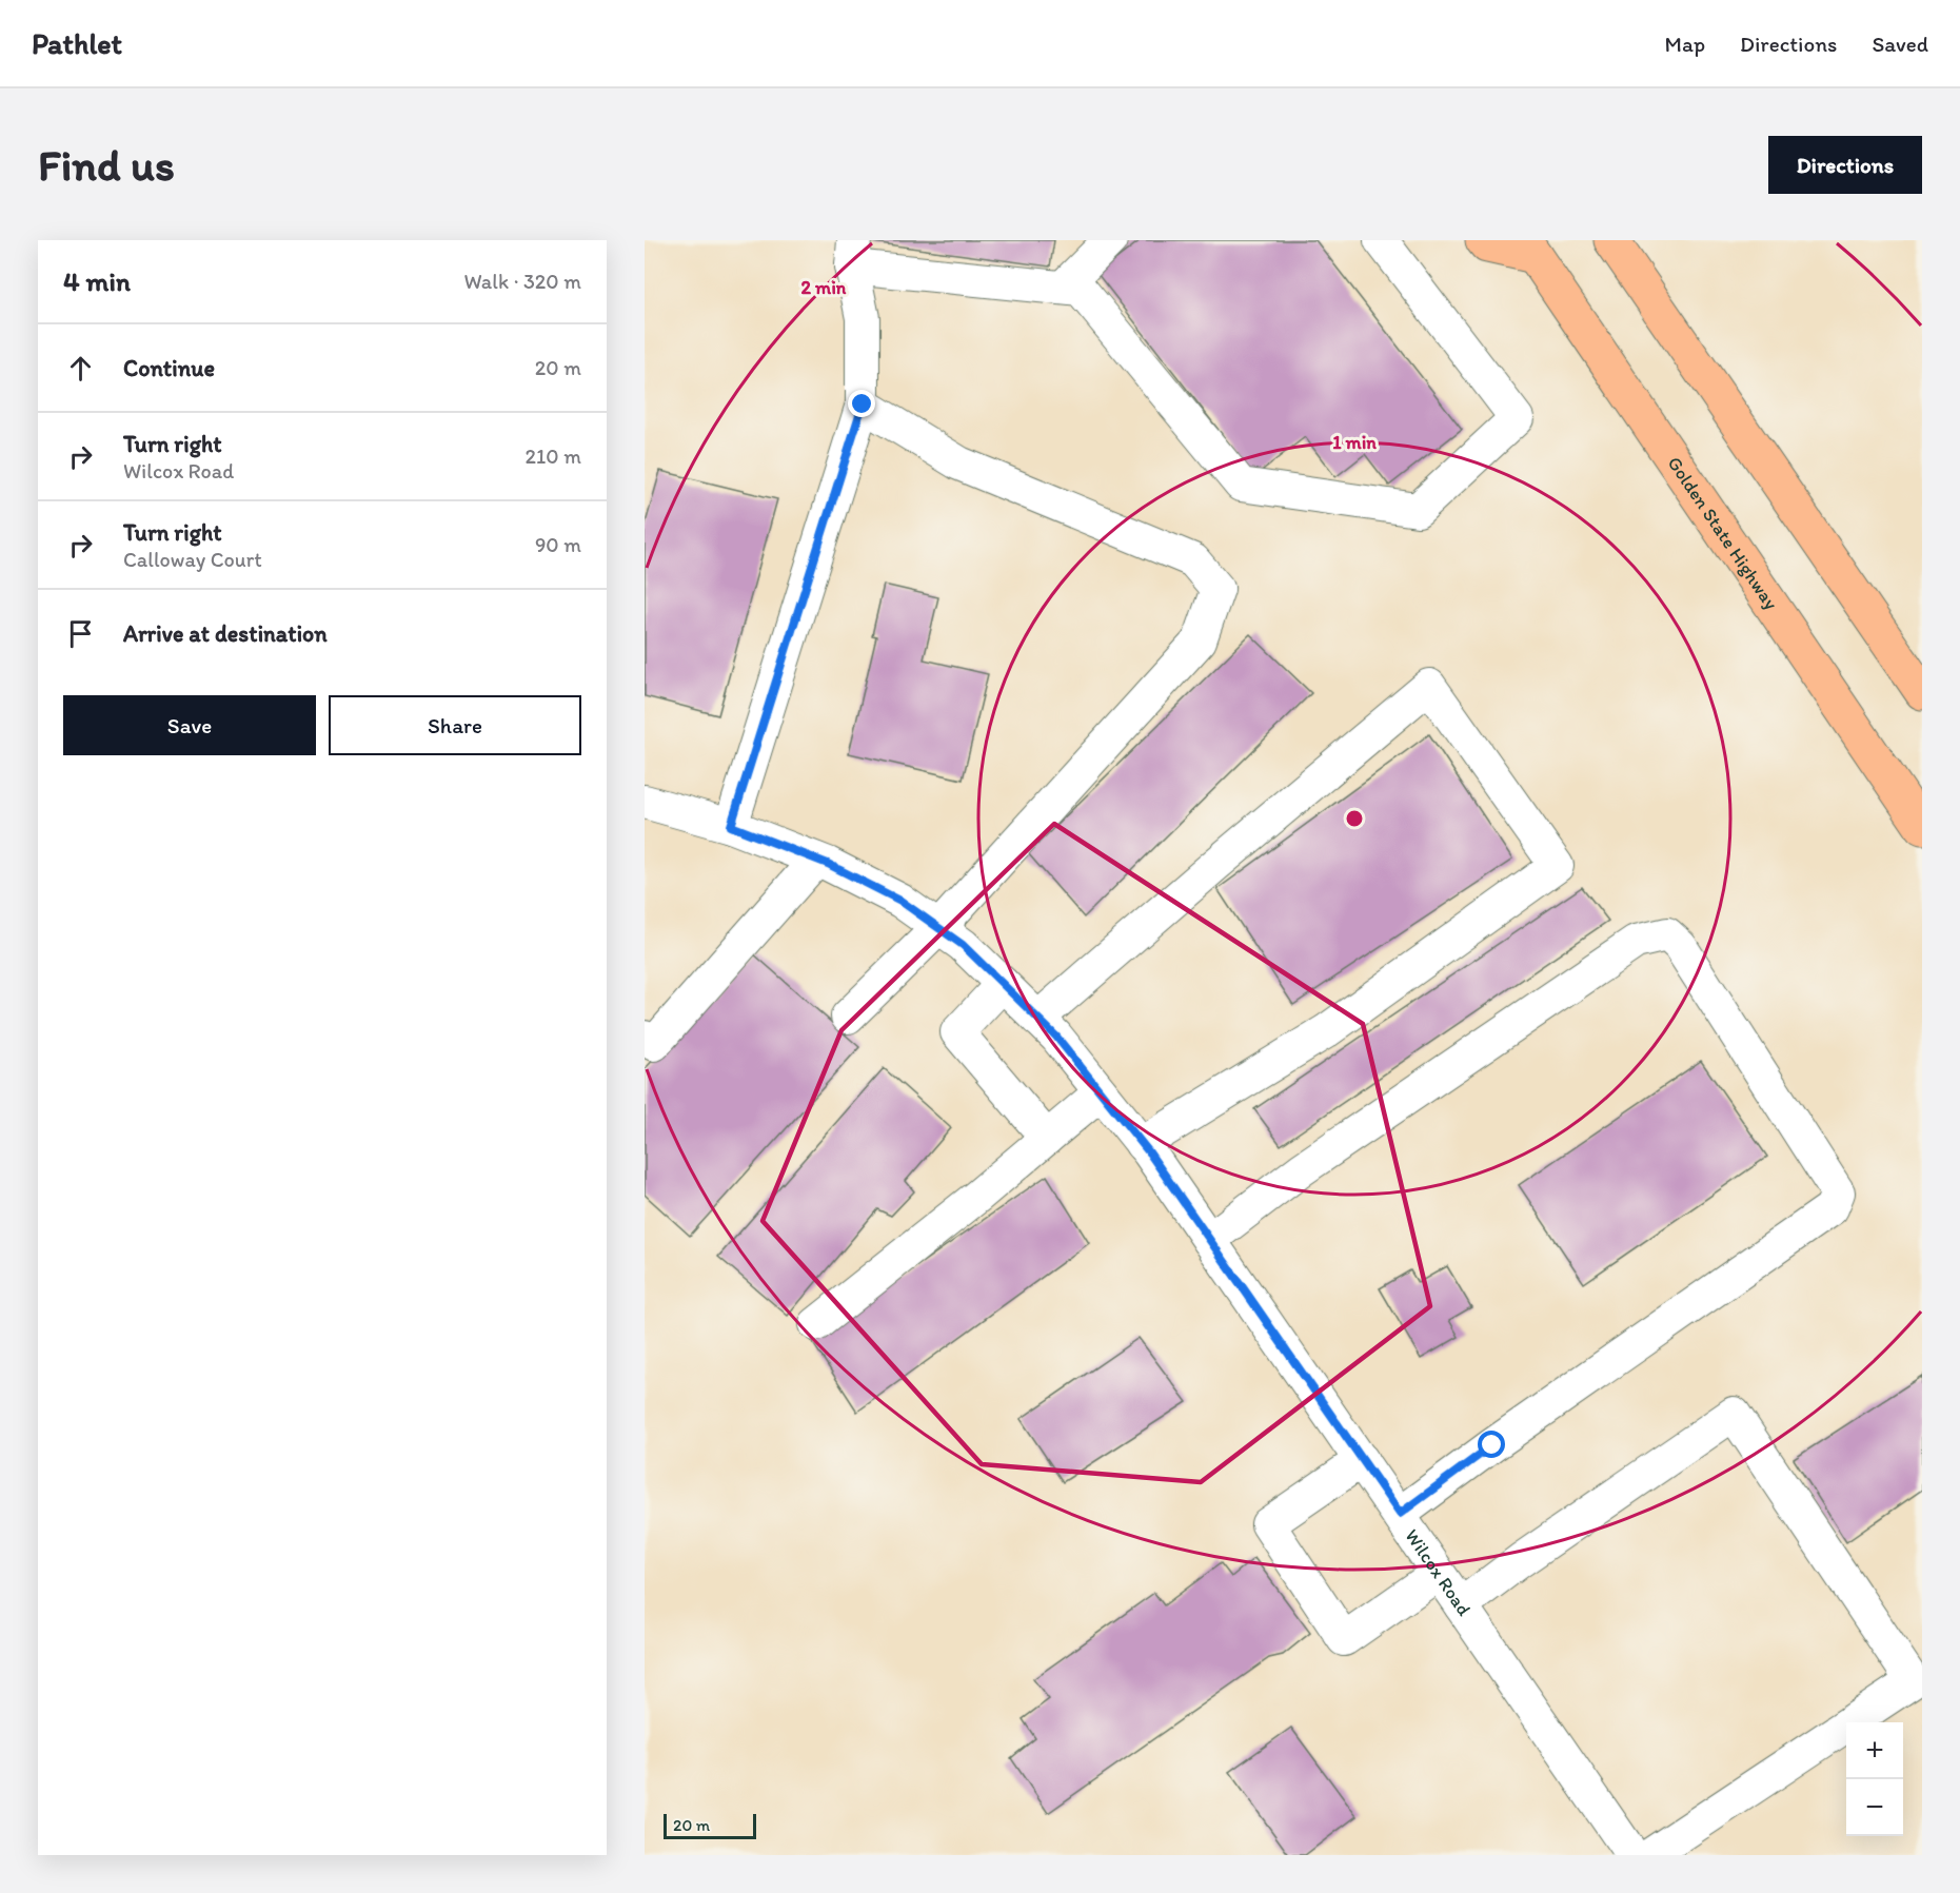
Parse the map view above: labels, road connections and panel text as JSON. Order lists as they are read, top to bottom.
{
  "streets": {
    "highway": ["Golden State Highway"],
    "street": ["Wilcox Road"]
  },
  "scale_bar": "20 m",
  "page": {
    "header": "Pathlet",
    "nav": ["Map", "Directions", "Saved"],
    "buttons": [
      "Directions",
      ["Save", "Share"]
    ],
    "title": "Find us",
    "heading": ["4 min", "Walk · 320 m"],
    "list": [
      ["Continue", "20 m"],
      ["Turn right", "Wilcox Road", "210 m"],
      ["Turn right", "Calloway Court", "90 m"],
      "Arrive at destination"
    ],
    "map_buttons": ["+", "−"],
    "scale": "20 m"
  },
  "rings": ["2 min", "1 min"]
}
